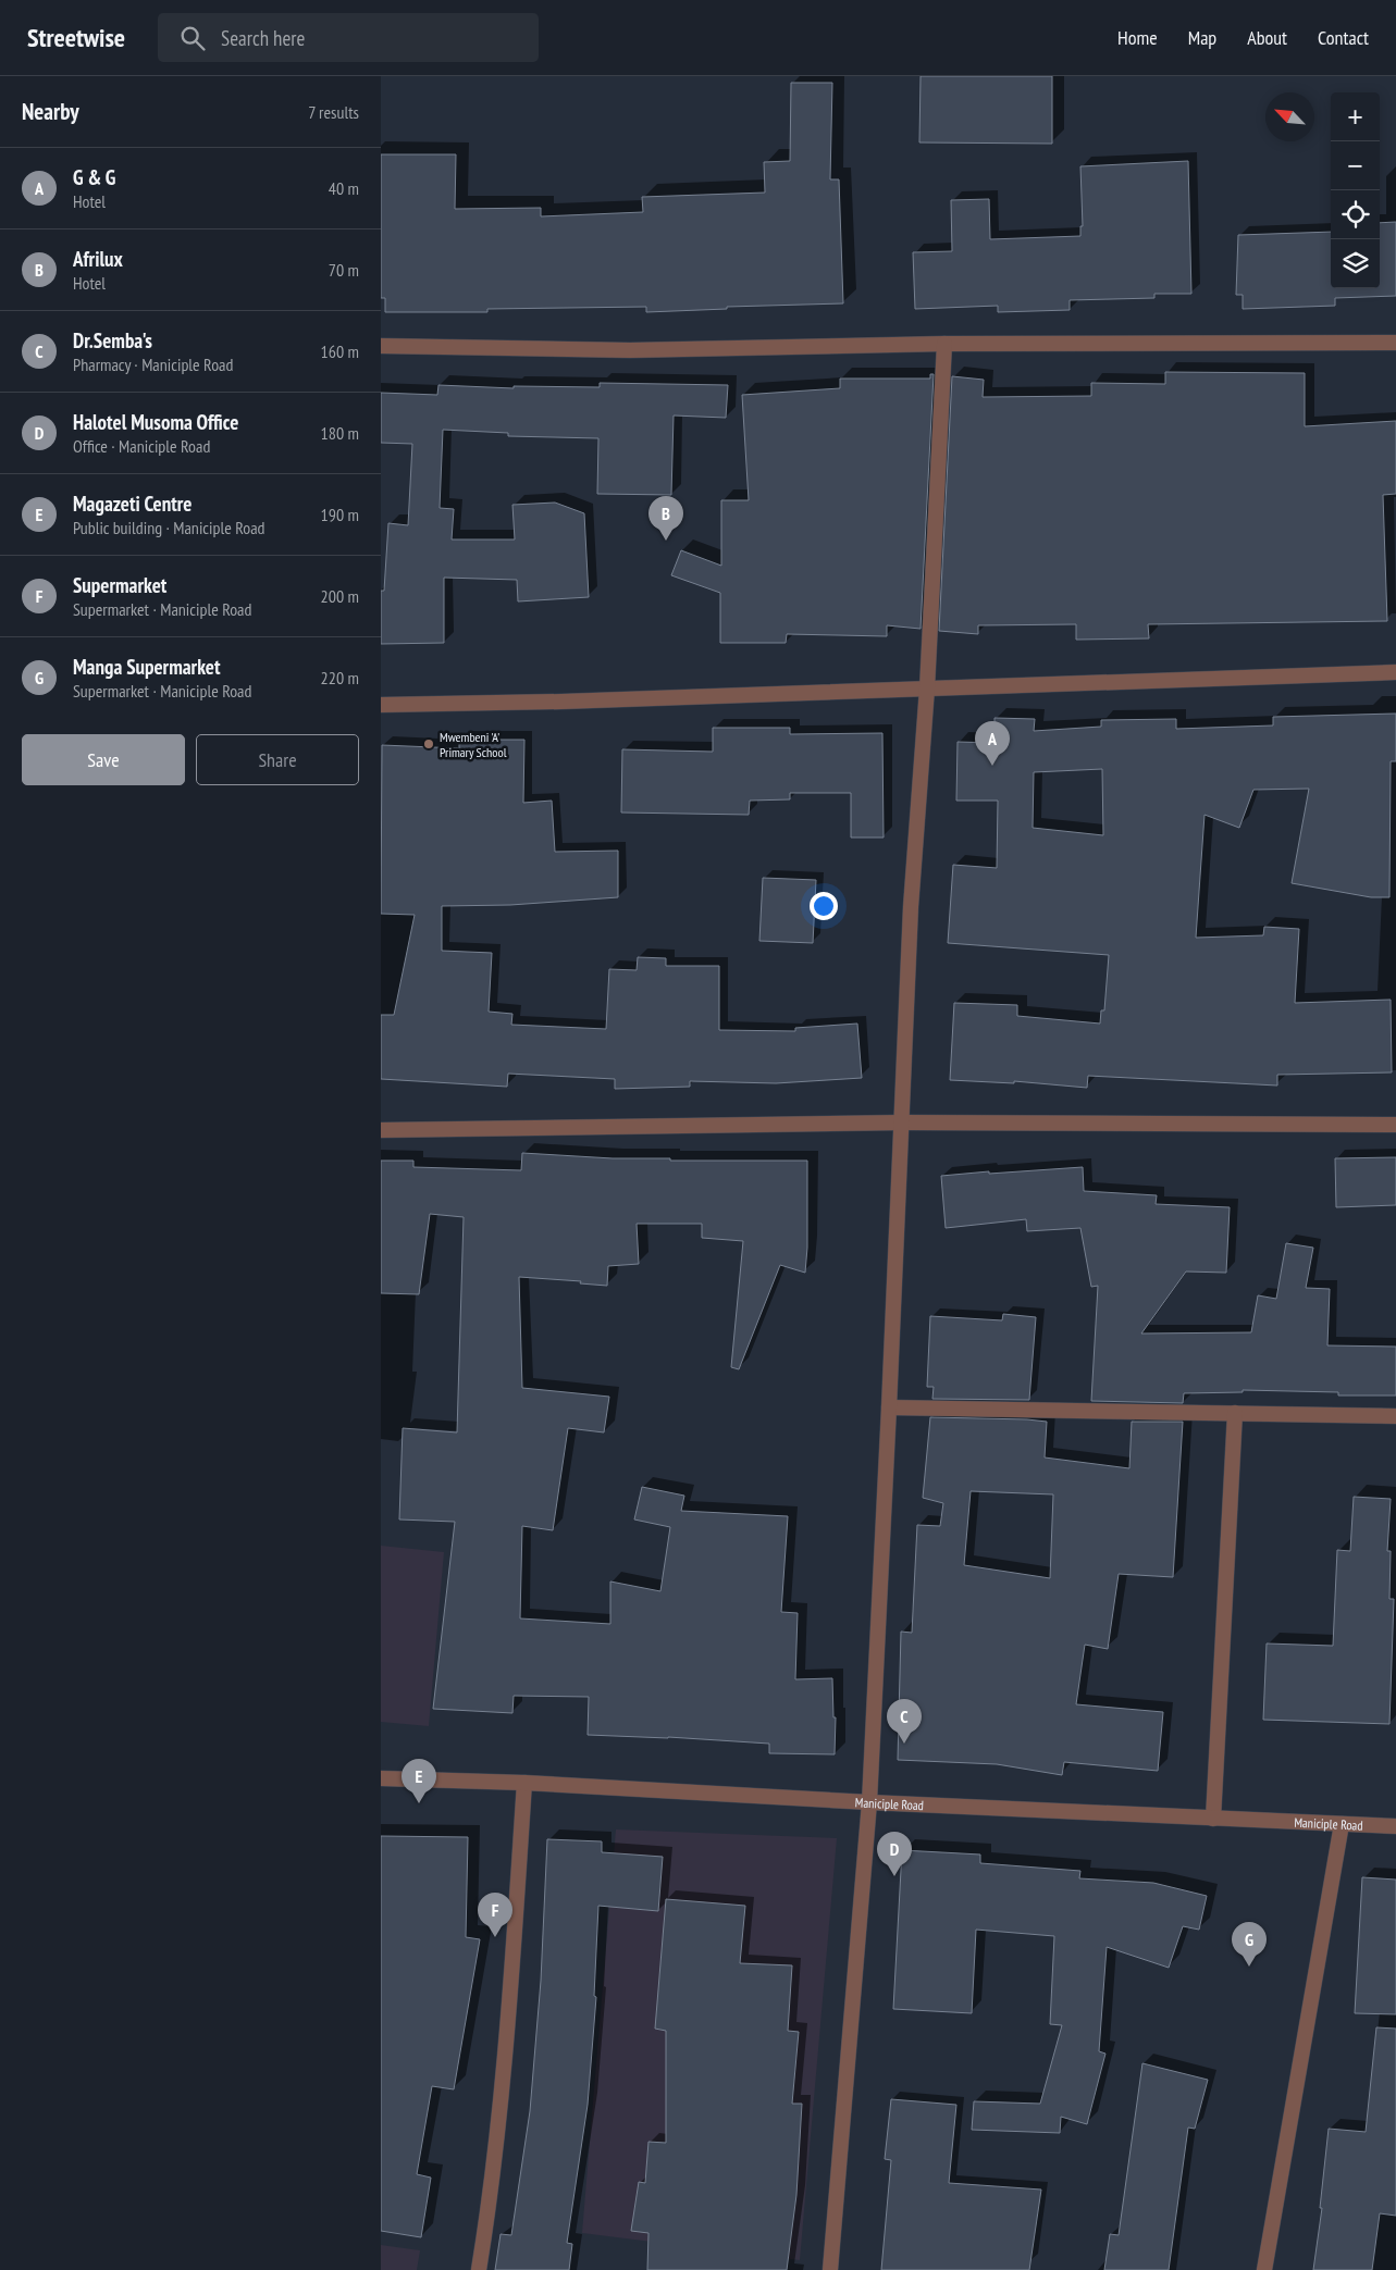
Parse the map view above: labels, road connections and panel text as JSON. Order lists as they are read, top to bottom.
{
  "streets": {
    "street": ["Maniciple Road"]
  },
  "places": ["Mwembeni 'A' Primary School"],
  "north": "top left",
  "page": {
    "header": "Streetwise",
    "search": "Search here",
    "nav": [
      "Home",
      "Map",
      "About",
      "Contact"
    ],
    "heading": ["Nearby", "7 results"],
    "map_buttons": ["+", "−"],
    "list": [
      {
        "mark": "A",
        "name": "G & G",
        "note": "Hotel",
        "value": "40 m"
      },
      {
        "mark": "B",
        "name": "Afrilux",
        "note": "Hotel",
        "value": "70 m"
      },
      {
        "mark": "C",
        "name": "Dr.Semba's",
        "note": "Pharmacy · Maniciple Road",
        "value": "160 m"
      },
      {
        "mark": "D",
        "name": "Halotel Musoma Office",
        "note": "Office · Maniciple Road",
        "value": "180 m"
      },
      {
        "mark": "E",
        "name": "Magazeti Centre",
        "note": "Public building · Maniciple Road",
        "value": "190 m"
      },
      {
        "mark": "F",
        "name": "Supermarket",
        "note": "Supermarket · Maniciple Road",
        "value": "200 m"
      },
      {
        "mark": "G",
        "name": "Manga Supermarket",
        "note": "Supermarket · Maniciple Road",
        "value": "220 m"
      }
    ],
    "pins": [
      "B",
      "A",
      "C",
      "E",
      "D",
      "F",
      "G"
    ],
    "buttons": ["Save", "Share"]
  }
}
